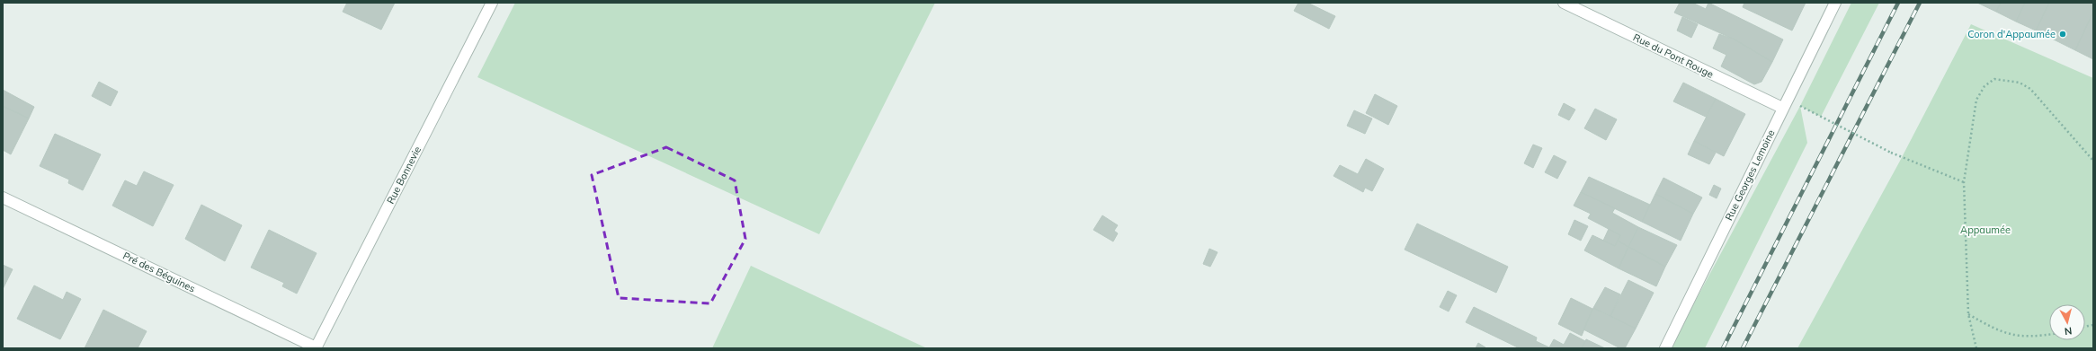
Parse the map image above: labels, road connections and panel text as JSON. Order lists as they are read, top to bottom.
{
  "streets": {
    "street": [
      "Rue du Pont Rouge",
      "Rue Bonnevie",
      "Rue Georges Lemoine",
      "Pré des Béguines"
    ]
  },
  "crossings": [
    ["Rue du Pont Rouge", "Rue Georges Lemoine"],
    ["Rue Bonnevie", "Pré des Béguines"]
  ],
  "parks": ["Appaumée"],
  "places": ["Coron d'Appaumée"],
  "north": "bottom"
}
